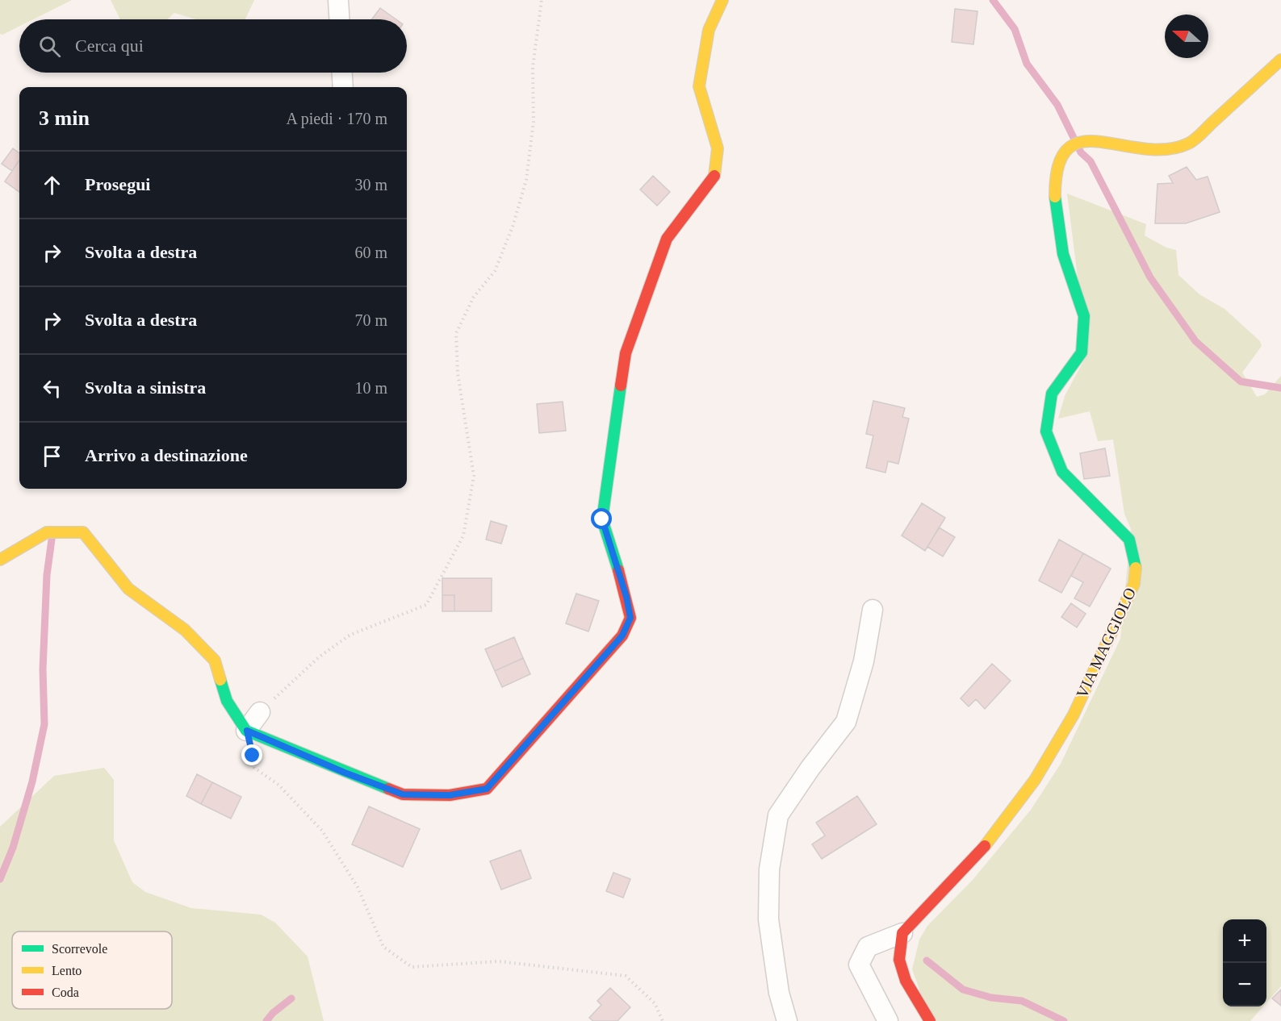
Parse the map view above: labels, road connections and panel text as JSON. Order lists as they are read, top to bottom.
{
  "streets": {
    "street": ["VIA MAGGIOLO"]
  },
  "legend": ["Scorrevole", "Lento", "Coda"],
  "north": "left",
  "page": {
    "search": "Cerca qui",
    "heading": ["3 min", "A piedi · 170 m"],
    "list": [
      ["Prosegui", "30 m"],
      ["Svolta a destra", "60 m"],
      ["Svolta a destra", "70 m"],
      ["Svolta a sinistra", "10 m"],
      "Arrivo a destinazione"
    ],
    "map_buttons": ["+", "−"]
  }
}
